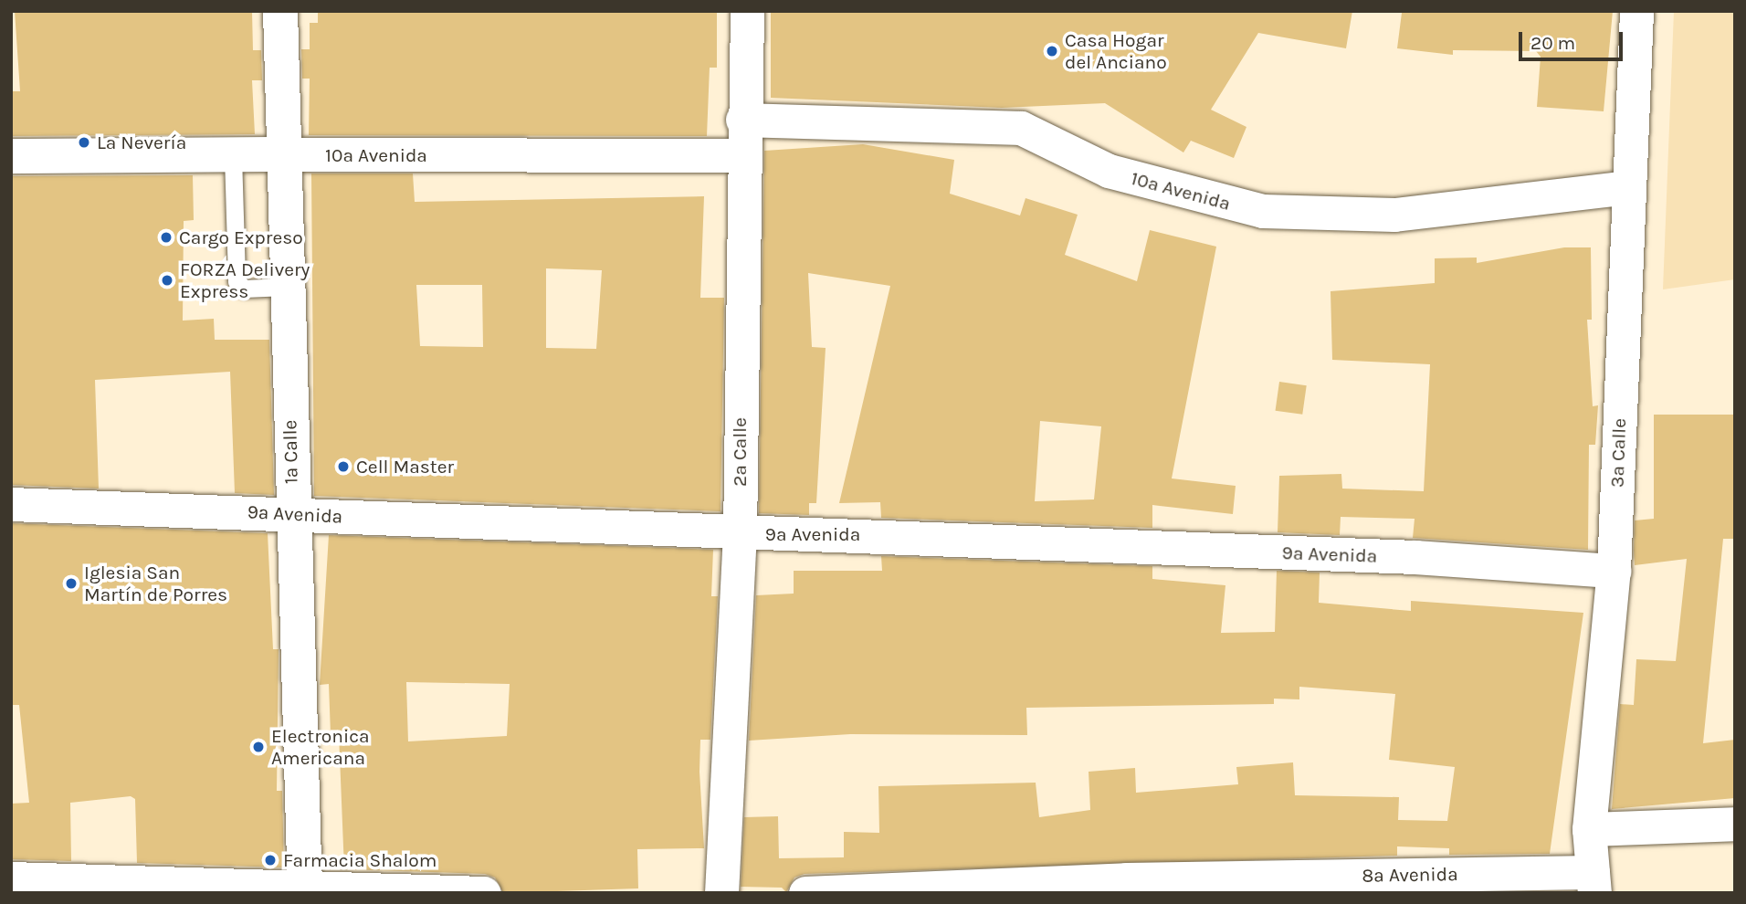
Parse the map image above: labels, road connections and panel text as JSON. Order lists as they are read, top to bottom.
{
  "streets": {
    "main road": ["10a Avenida", "1a Calle"],
    "street": [
      "2a Calle",
      "3a Calle",
      "9a Avenida",
      "8a Avenida"
    ]
  },
  "crossings": [
    ["10a Avenida", "1a Calle"],
    ["10a Avenida", "2a Calle"],
    ["10a Avenida", "3a Calle"],
    ["1a Calle", "9a Avenida"],
    ["2a Calle", "9a Avenida"],
    ["3a Calle", "9a Avenida"],
    ["3a Calle", "8a Avenida"]
  ],
  "places": [
    "Casa Hogar del Anciano",
    "La Nevería",
    "Cargo Expreso",
    "FORZA Delivery Express",
    "Cell Master",
    "Iglesia San Martín de Porres",
    "Electronica Americana",
    "Farmacia Shalom"
  ],
  "scale_bar": "20 m"
}
